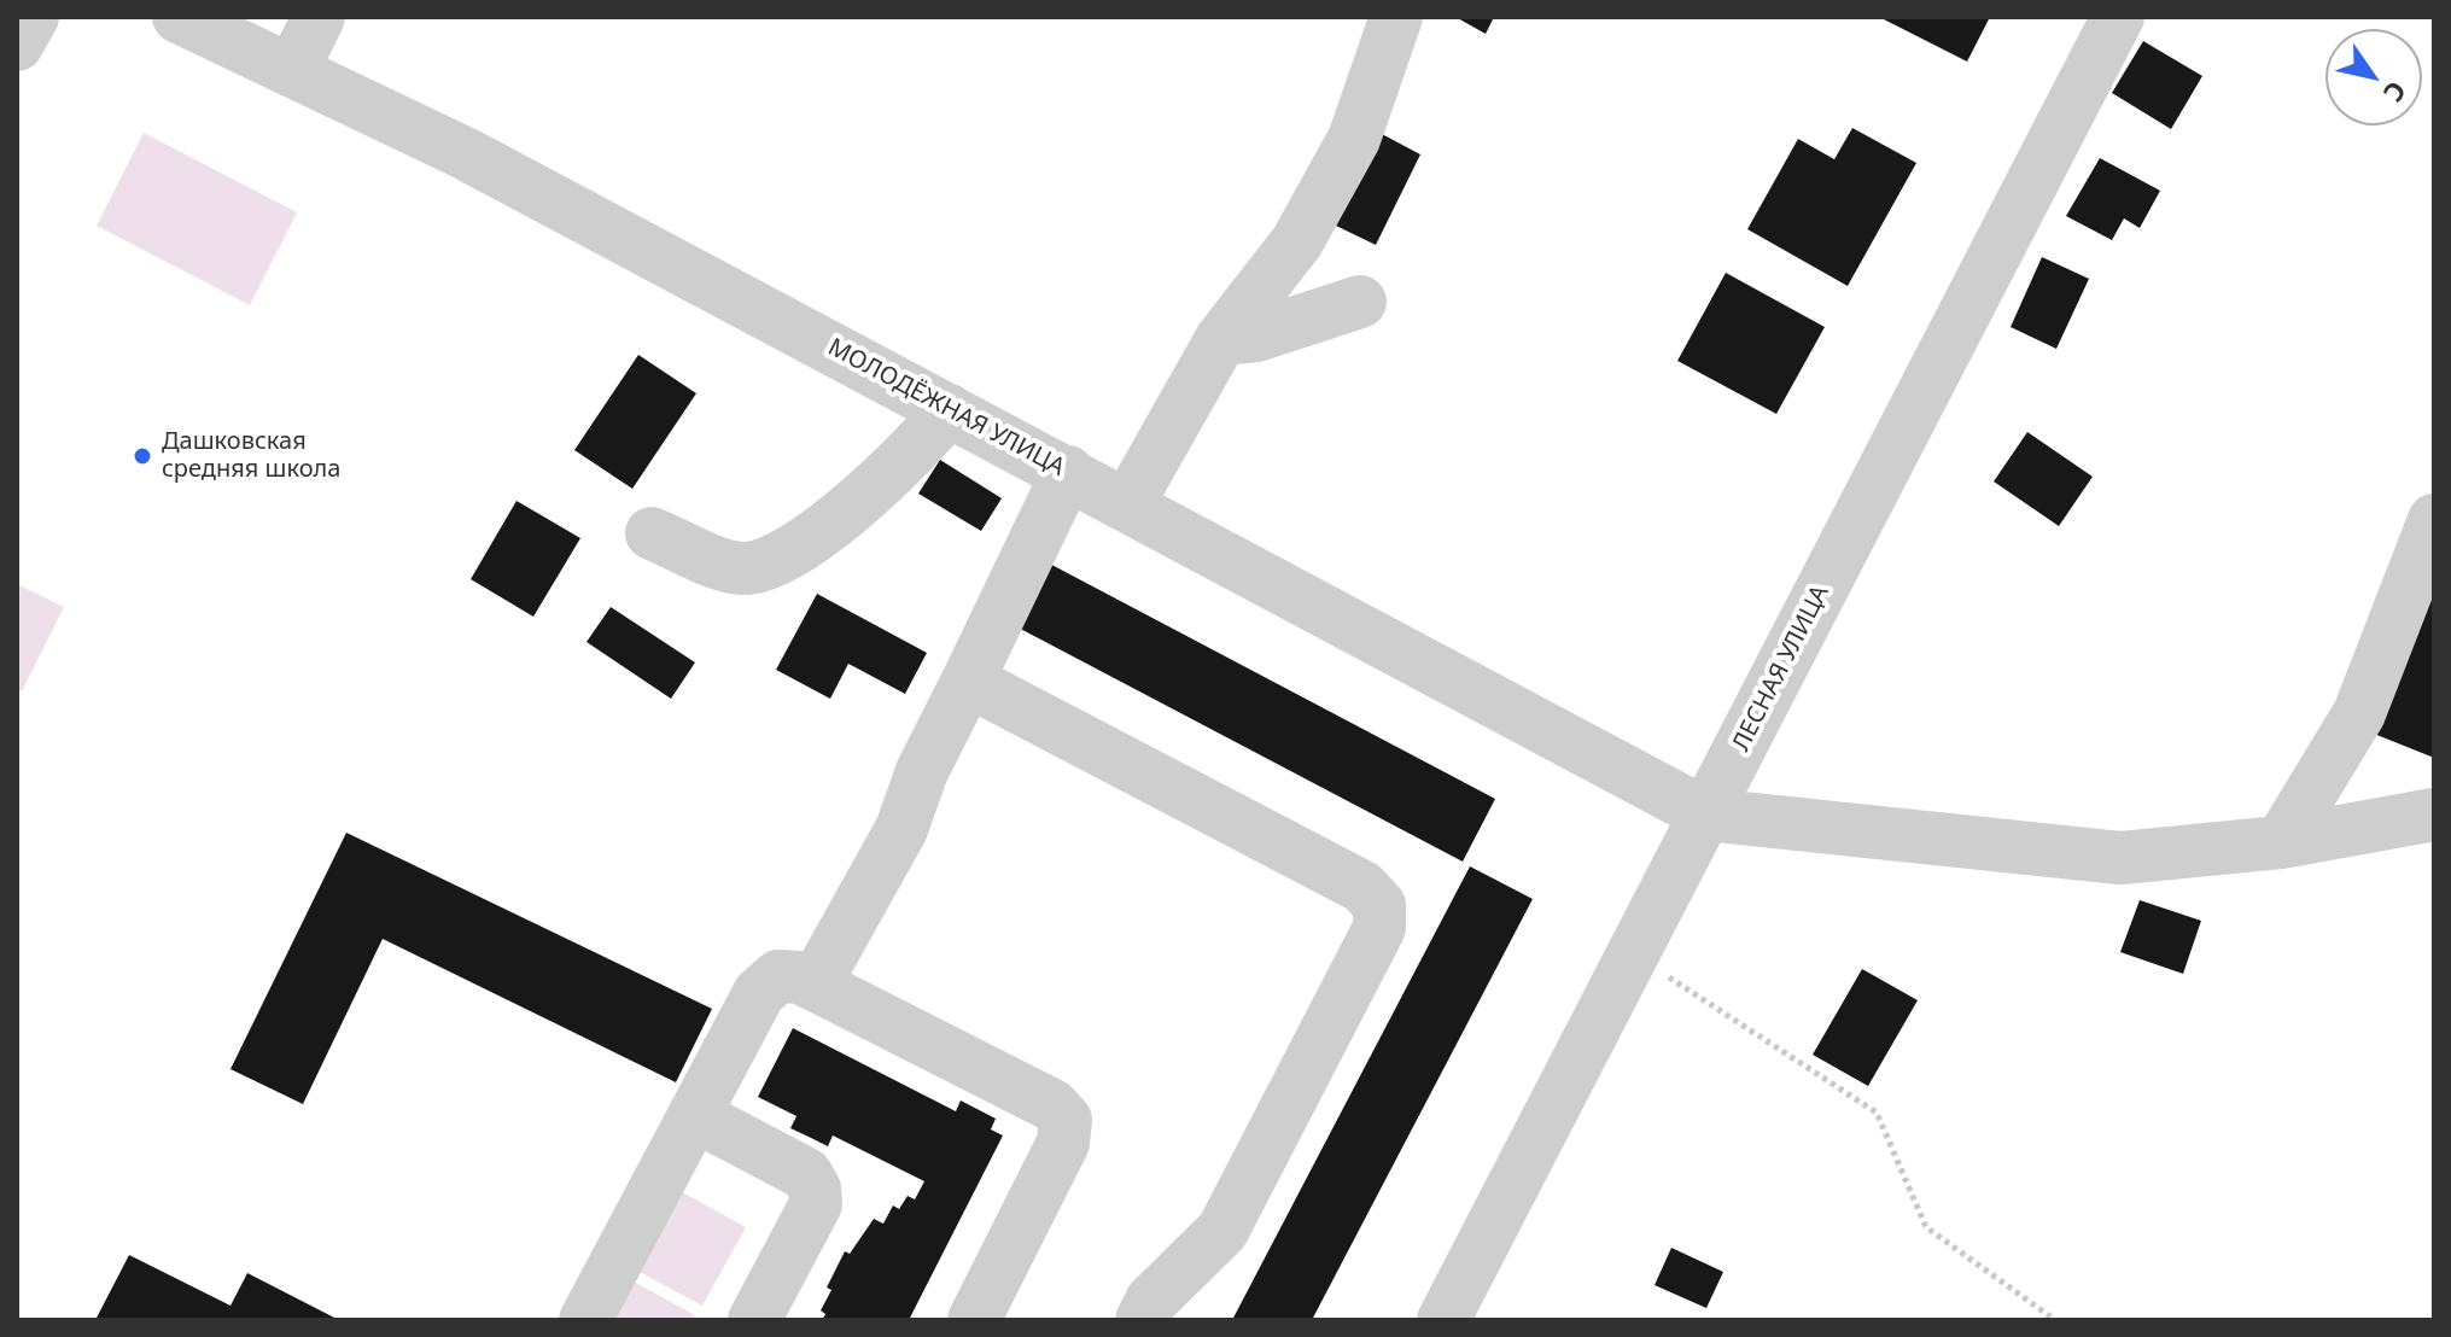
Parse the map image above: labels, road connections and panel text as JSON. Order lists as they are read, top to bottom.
{
  "streets": {
    "street": ["МОЛОДЁЖНАЯ УЛИЦА", "ЛЕСНАЯ УЛИЦА"]
  },
  "crossings": [
    ["МОЛОДЁЖНАЯ УЛИЦА", "ЛЕСНАЯ УЛИЦА"]
  ],
  "places": ["Дашковская средняя школа"],
  "north": "bottom right"
}
